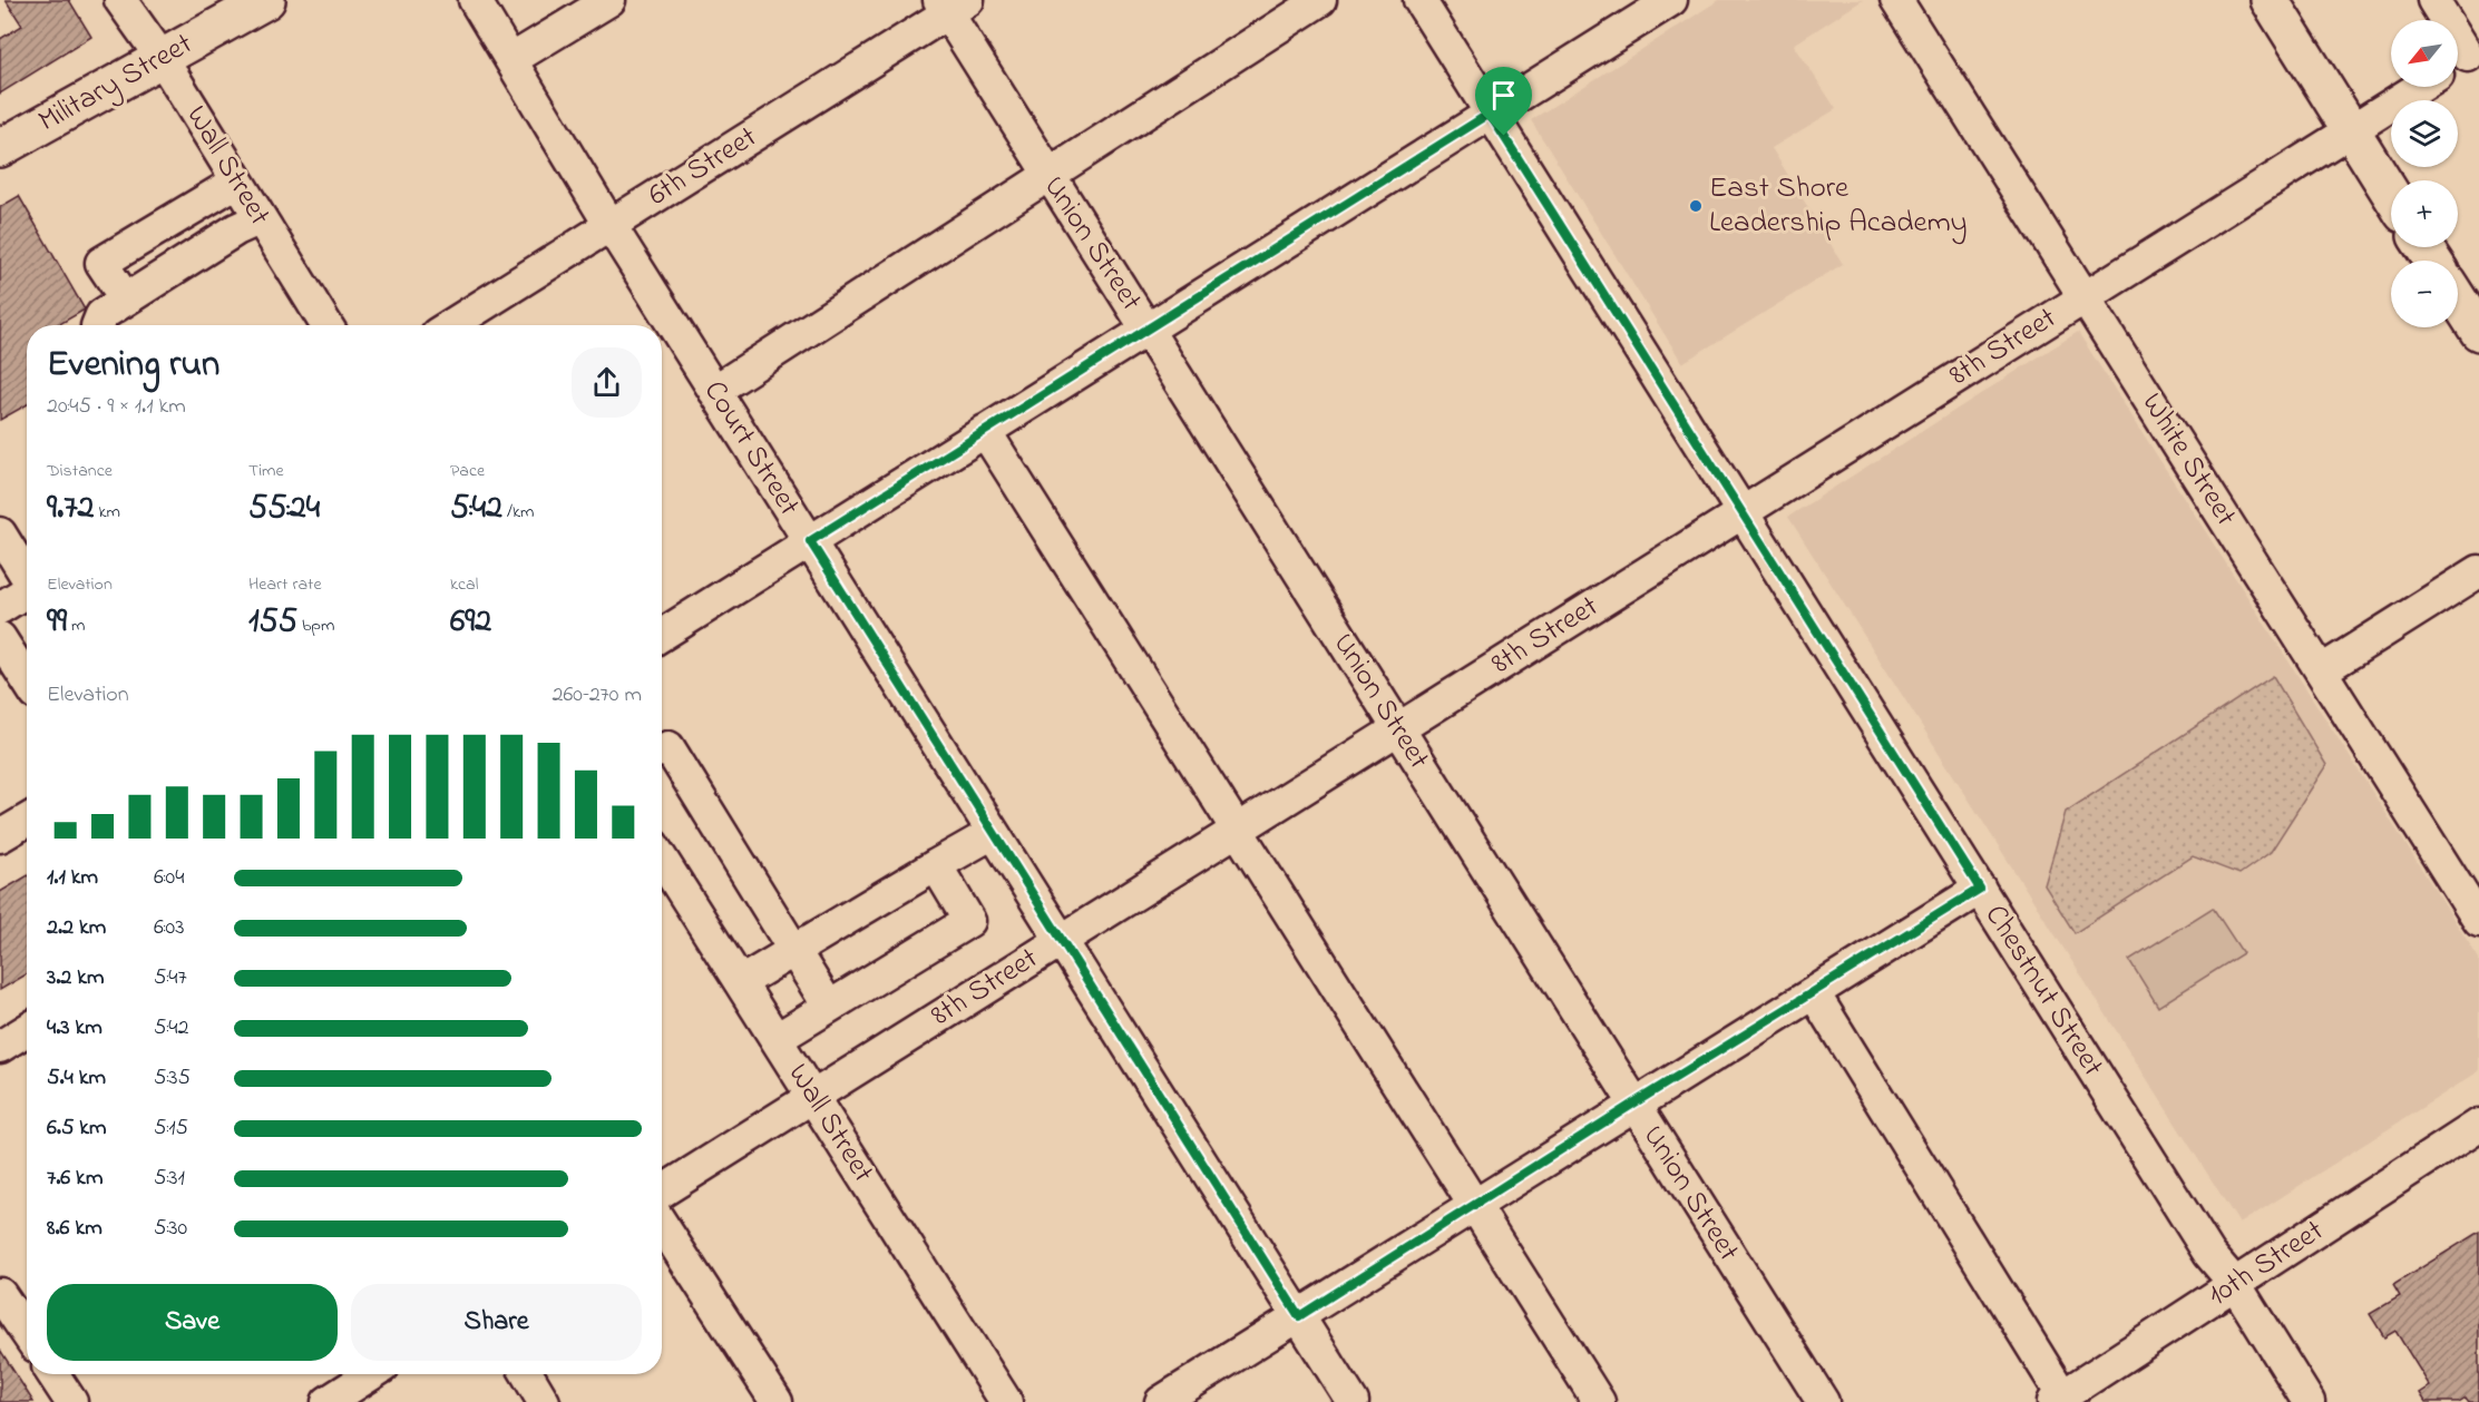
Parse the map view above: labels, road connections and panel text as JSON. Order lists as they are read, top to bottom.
{
  "streets": {
    "main road": ["Military Street"],
    "street": [
      "Wall Street",
      "6th Street",
      "Union Street",
      "8th Street",
      "Court Street",
      "White Street",
      "Chestnut Street",
      "10th Street"
    ]
  },
  "crossings": [
    ["Military Street", "Wall Street"],
    ["Wall Street", "8th Street"],
    ["6th Street", "Union Street"],
    ["6th Street", "Court Street"],
    ["Union Street", "8th Street"],
    ["8th Street", "Court Street"],
    ["8th Street", "White Street"],
    ["8th Street", "Chestnut Street"],
    ["Chestnut Street", "10th Street"]
  ],
  "places": ["East Shore Leadership Academy"],
  "north": "bottom left",
  "page": {
    "map_buttons": ["+", "−"],
    "heading": ["Evening run", "20:45 · 9 × 1.1 km"],
    "stats": [
      ["Distance", "9.72 km"],
      ["Time", "55:24"],
      ["Pace", "5:42 /km"],
      ["Elevation", "99 m"],
      ["Heart rate", "155 bpm"],
      ["kcal", "692"]
    ],
    "chart": ["Elevation", "260–270 m"],
    "list": [
      {
        "name": "1.1 km",
        "note": "6:04"
      },
      {
        "name": "2.2 km",
        "note": "6:03"
      },
      {
        "name": "3.2 km",
        "note": "5:47"
      },
      {
        "name": "4.3 km",
        "note": "5:42"
      },
      {
        "name": "5.4 km",
        "note": "5:35"
      },
      {
        "name": "6.5 km",
        "note": "5:15"
      },
      {
        "name": "7.6 km",
        "note": "5:31"
      },
      {
        "name": "8.6 km",
        "note": "5:30"
      }
    ],
    "buttons": ["Save", "Share"]
  }
}
